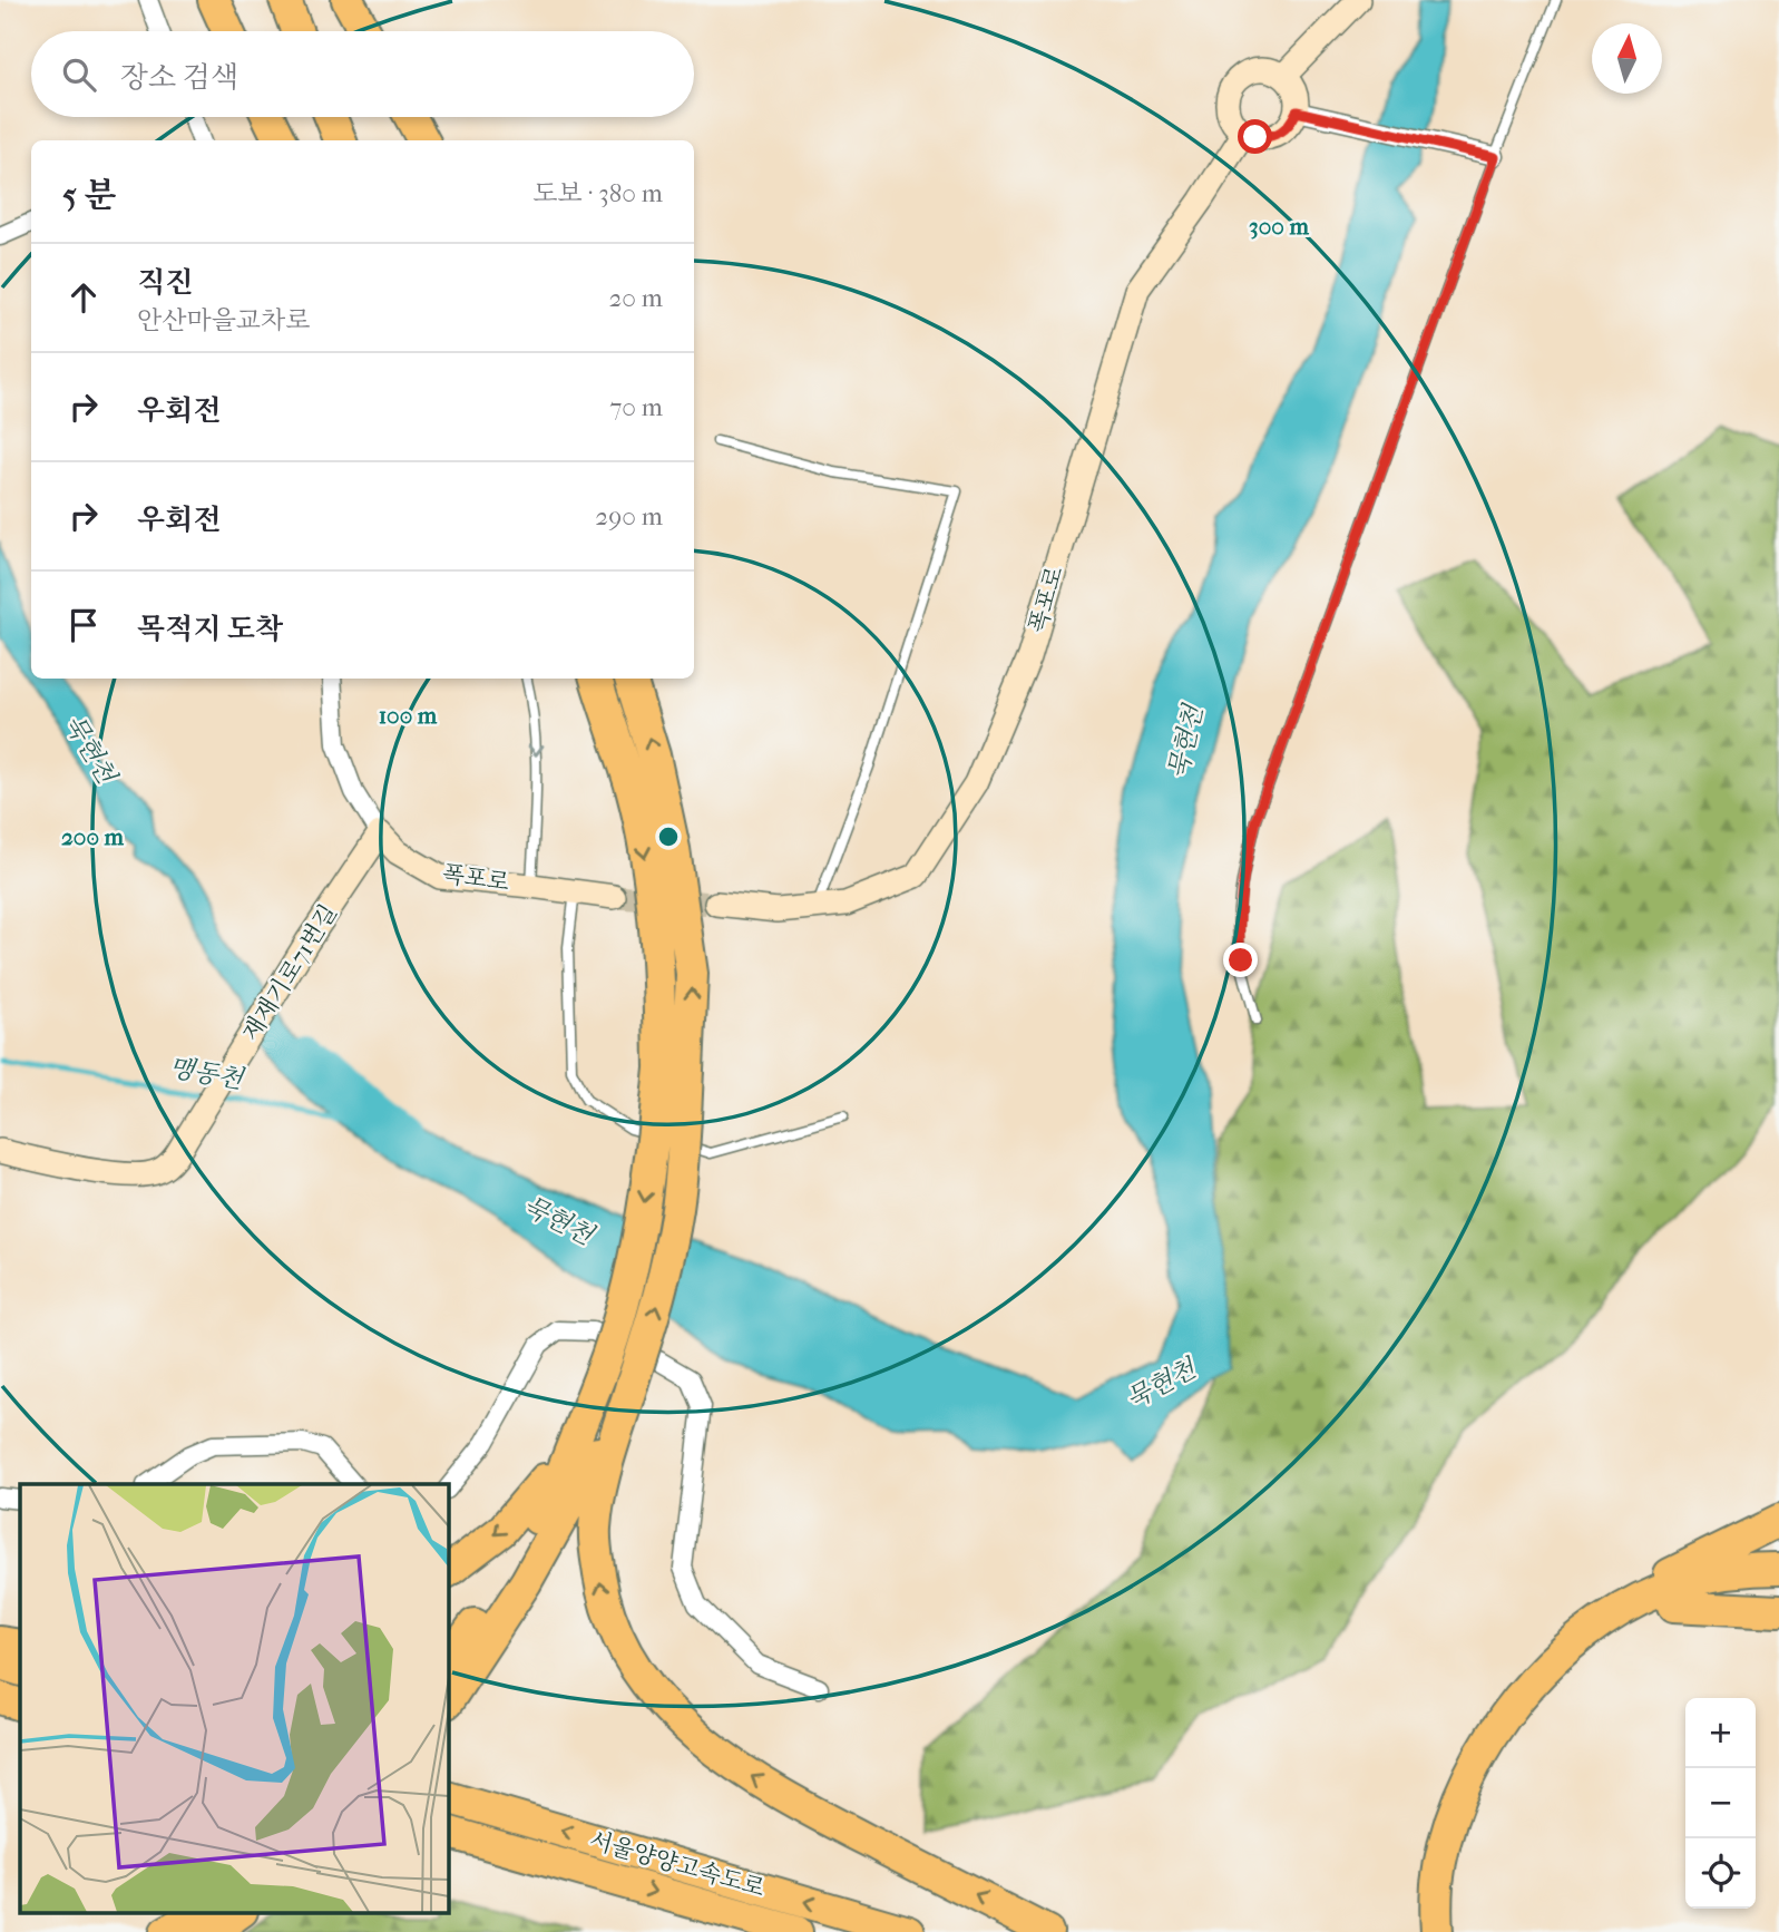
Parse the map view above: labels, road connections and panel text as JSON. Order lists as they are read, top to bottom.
{
  "streets": {
    "highway": ["서울양양고속도로"],
    "main road": ["폭포로", "재재기로71번길"]
  },
  "crossings": [
    ["폭포로", "재재기로71번길"]
  ],
  "water": ["묵현천", "맹동천"],
  "north": "top",
  "page": {
    "search": "장소 검색",
    "heading": ["5 분", "도보 · 380 m"],
    "list": [
      ["직진", "안산마을교차로", "20 m"],
      ["우회전", "70 m"],
      ["우회전", "290 m"],
      "목적지 도착"
    ],
    "map_buttons": ["+", "−"]
  },
  "rings": ["300 m", "100 m", "200 m"]
}
